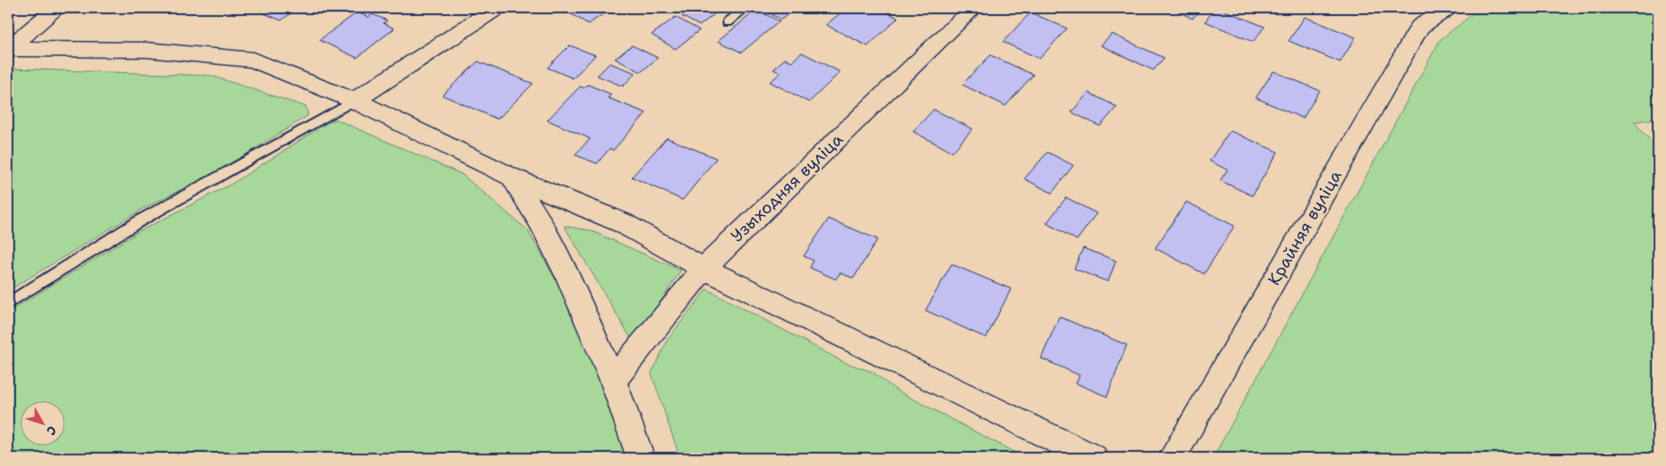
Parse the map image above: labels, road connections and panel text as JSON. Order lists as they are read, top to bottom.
{
  "streets": {
    "street": ["Узыходняя вуліца", "Крайняя вуліца"]
  },
  "north": "bottom right"
}
